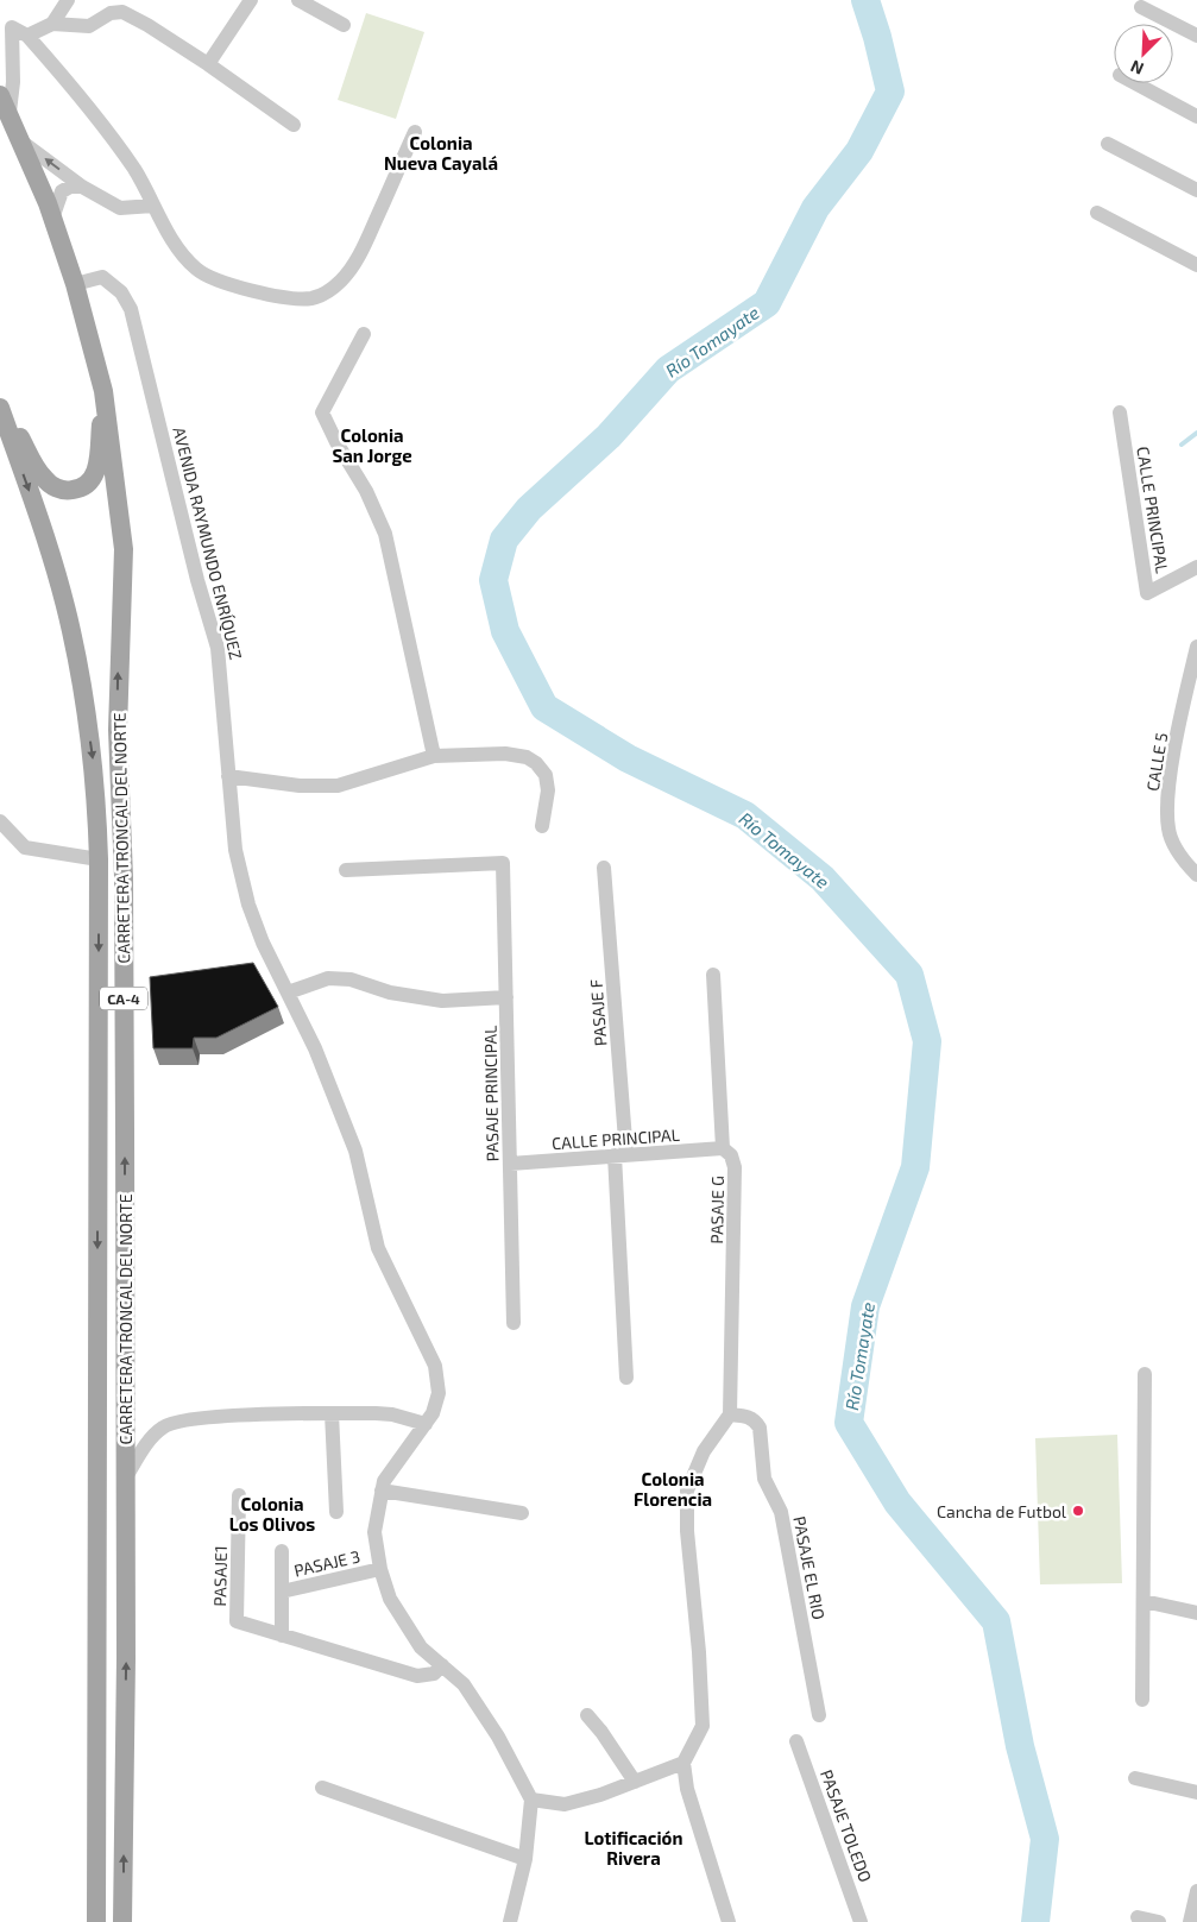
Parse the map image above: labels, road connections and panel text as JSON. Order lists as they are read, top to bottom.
{
  "streets": {
    "main road": ["CARRETERA TRONCAL DEL NORTE", "CA-4"],
    "street": [
      "CALLE PRINCIPAL",
      "AVENIDA RAYMUNDO ENRÍQUEZ",
      "CALLE 5",
      "PASAJE F",
      "PASAJE PRINCIPAL",
      "PASAJE G",
      "PASAJE 3",
      "PASAJE EL RIO",
      "PASAJE1",
      "PASAJE TOLEDO"
    ]
  },
  "crossings": [
    ["CALLE PRINCIPAL", "PASAJE F"],
    ["CALLE PRINCIPAL", "PASAJE PRINCIPAL"],
    ["CALLE PRINCIPAL", "PASAJE G"],
    ["AVENIDA RAYMUNDO ENRÍQUEZ", "CARRETERA TRONCAL DEL NORTE"],
    ["AVENIDA RAYMUNDO ENRÍQUEZ", "PASAJE 3"],
    ["PASAJE G", "PASAJE EL RIO"]
  ],
  "districts": [
    "Colonia Nueva Cayalá",
    "Colonia San Jorge",
    "Colonia Florencia",
    "Colonia Los Olivos",
    "Lotificación Rivera"
  ],
  "water": ["Río Tomayate"],
  "places": ["Cancha de Futbol"],
  "north": "bottom left"
}
